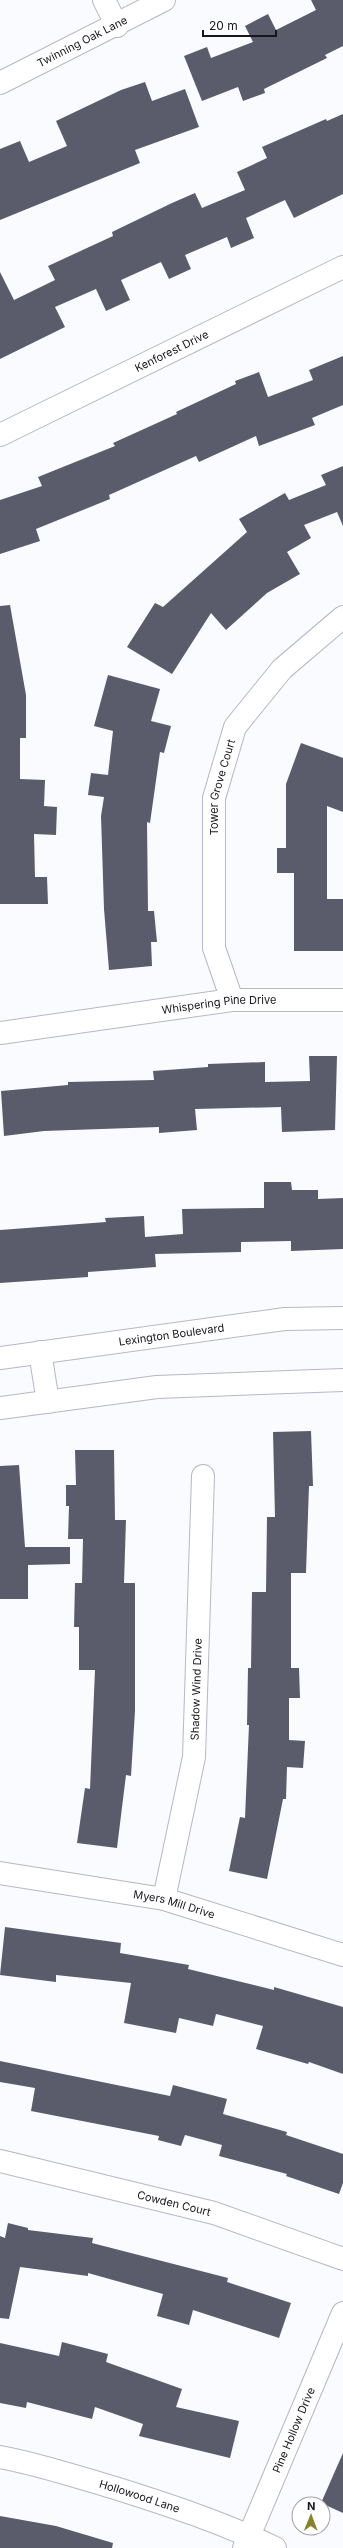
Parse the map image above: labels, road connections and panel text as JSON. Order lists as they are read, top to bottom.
{
  "streets": {
    "street": [
      "Twinning Oak Lane",
      "Kenforest Drive",
      "Tower Grove Court",
      "Whispering Pine Drive",
      "Lexington Boulevard",
      "Shadow Wind Drive",
      "Myers Mill Drive",
      "Cowden Court",
      "Pine Hollow Drive",
      "Hollowood Lane"
    ]
  },
  "crossings": [
    ["Tower Grove Court", "Whispering Pine Drive"],
    ["Shadow Wind Drive", "Myers Mill Drive"],
    ["Pine Hollow Drive", "Hollowood Lane"]
  ],
  "scale_bar": "20 m",
  "north": "top"
}
